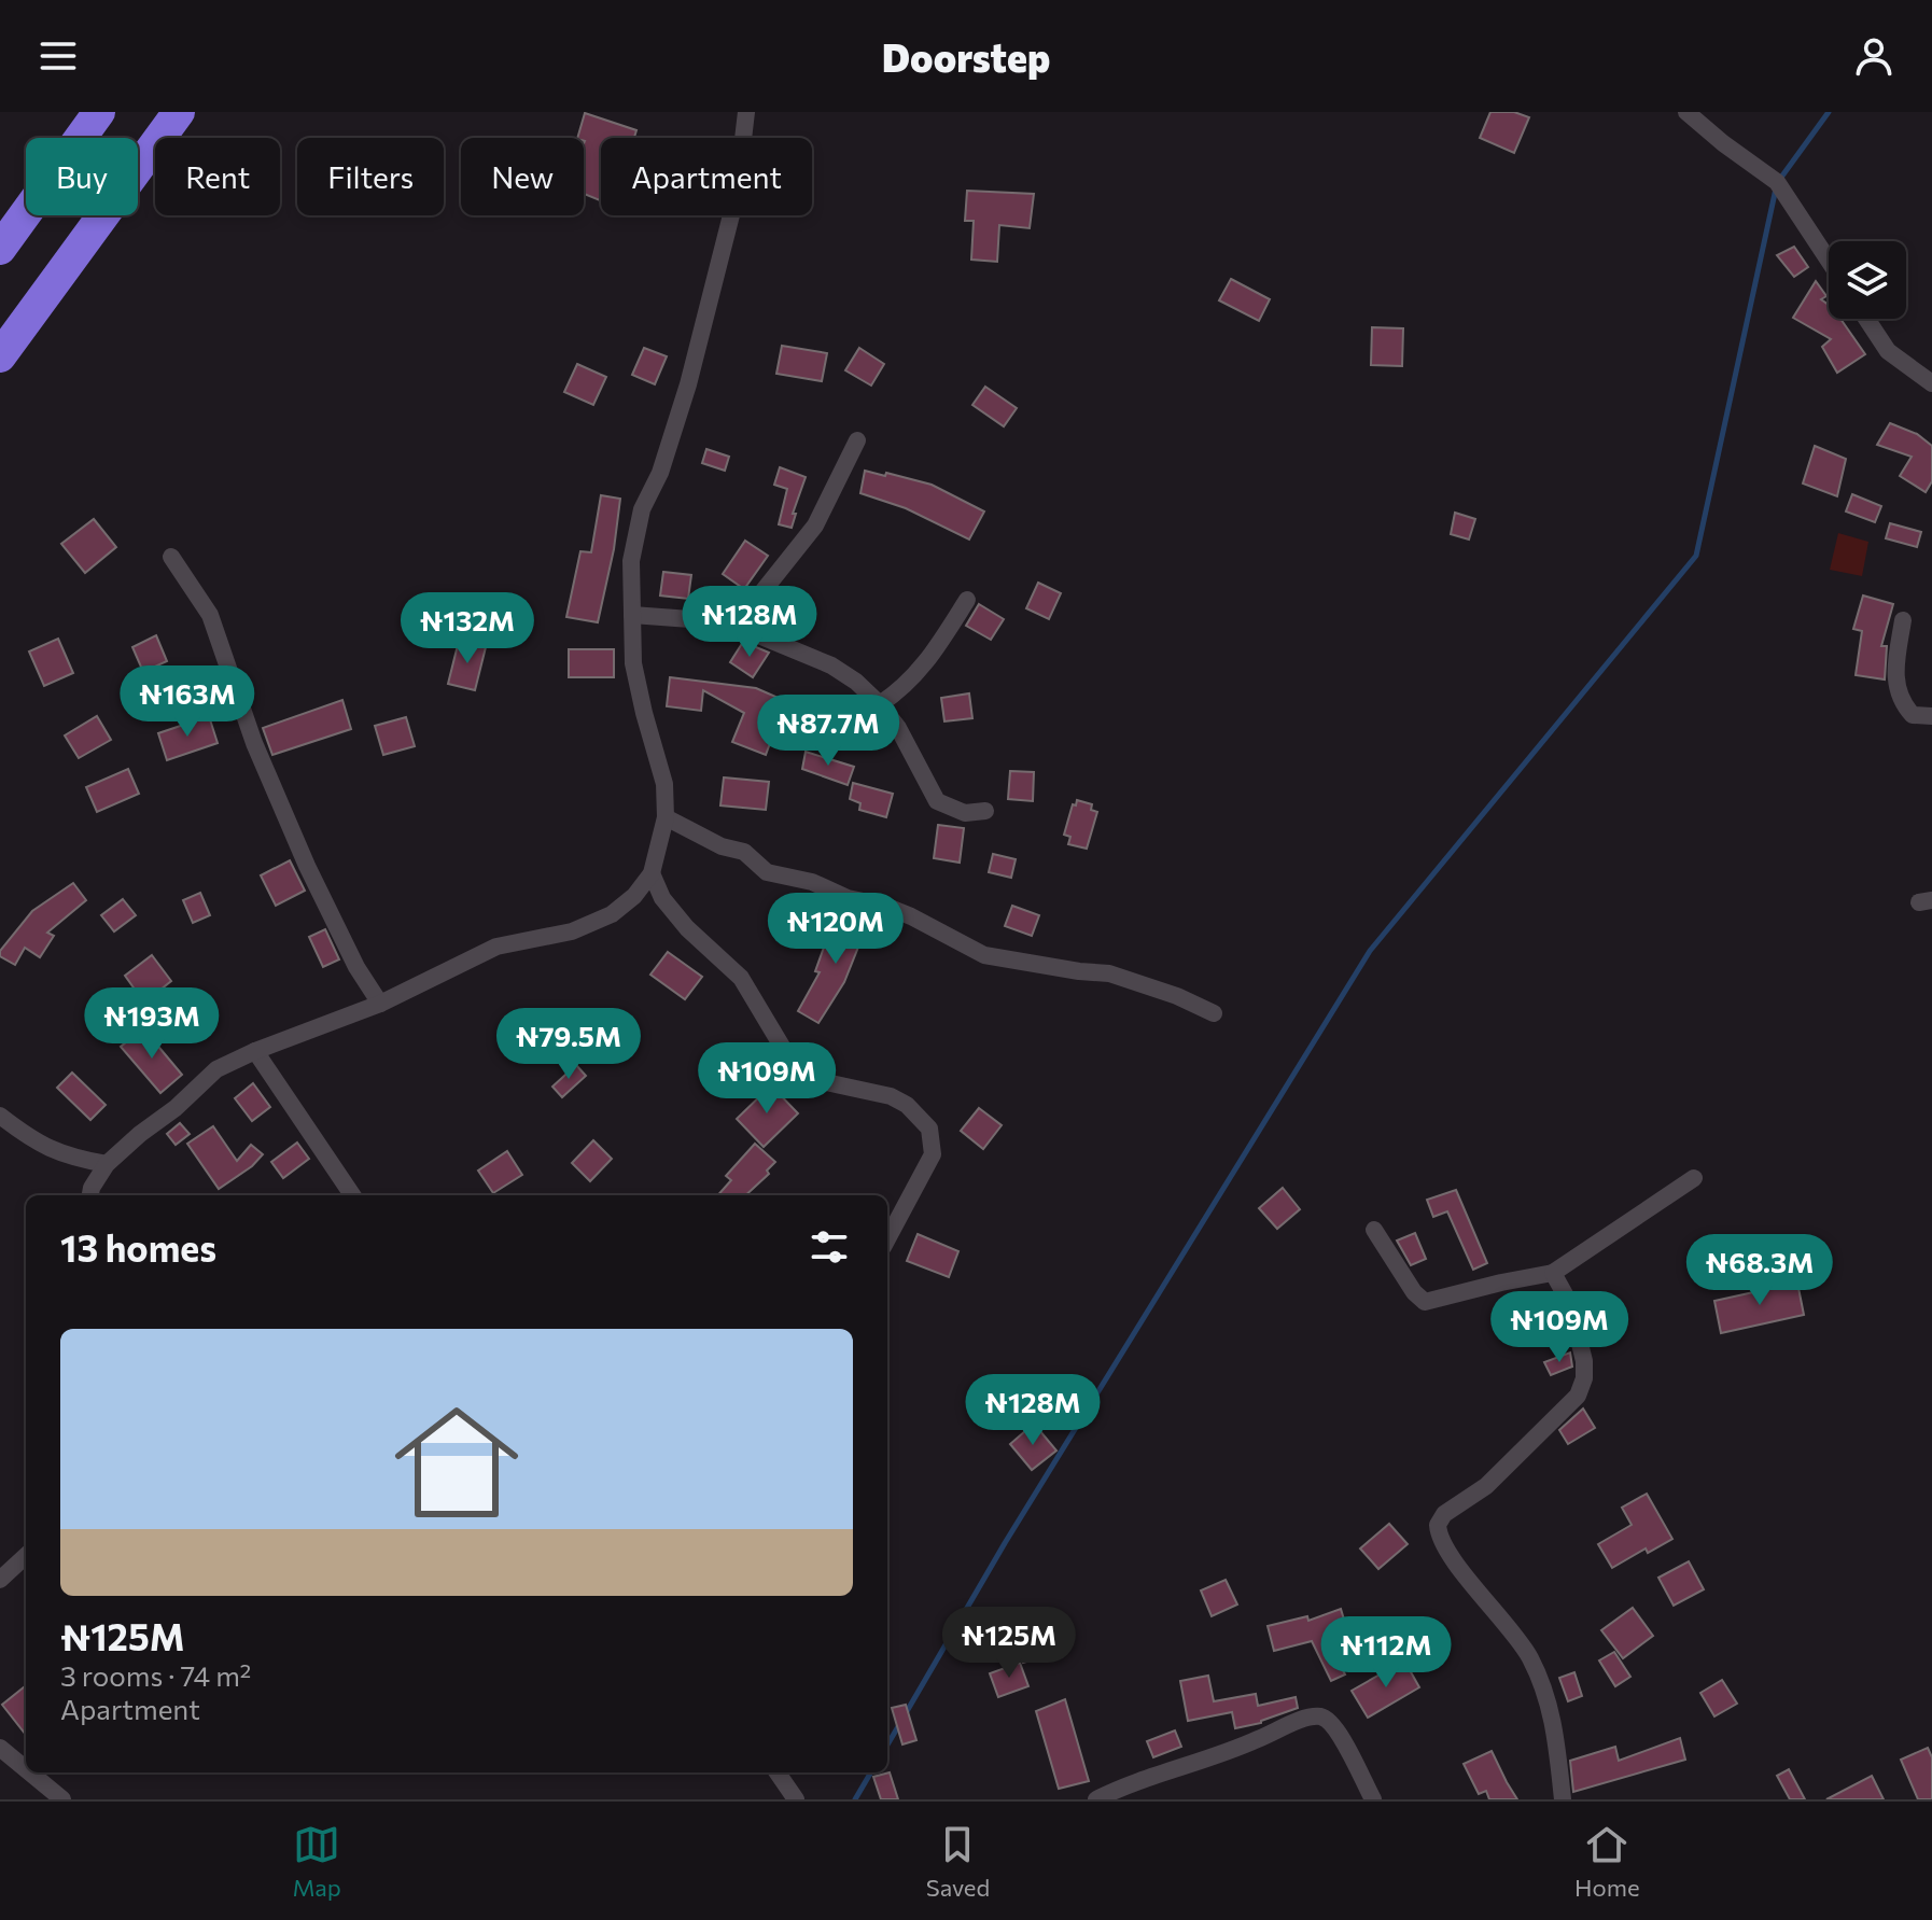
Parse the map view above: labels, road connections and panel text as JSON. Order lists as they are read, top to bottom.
{
  "page": {
    "header": "Doorstep",
    "chip": [
      "Buy",
      "Rent",
      "Filters",
      "New",
      "Apartment"
    ],
    "price": [
      "₦128M",
      "₦132M",
      "₦163M",
      "₦87.7M",
      "₦120M",
      "₦193M",
      "₦79.5M",
      "₦109M",
      "₦68.3M",
      "₦109M",
      "₦128M",
      "₦125M",
      "₦112M"
    ],
    "heading": "13 homes",
    "list": [
      {
        "name": "₦125M",
        "note": "3 rooms · 74 m² · Apartment"
      }
    ],
    "tabs": ["Map", "Saved", "Home"]
  }
}
